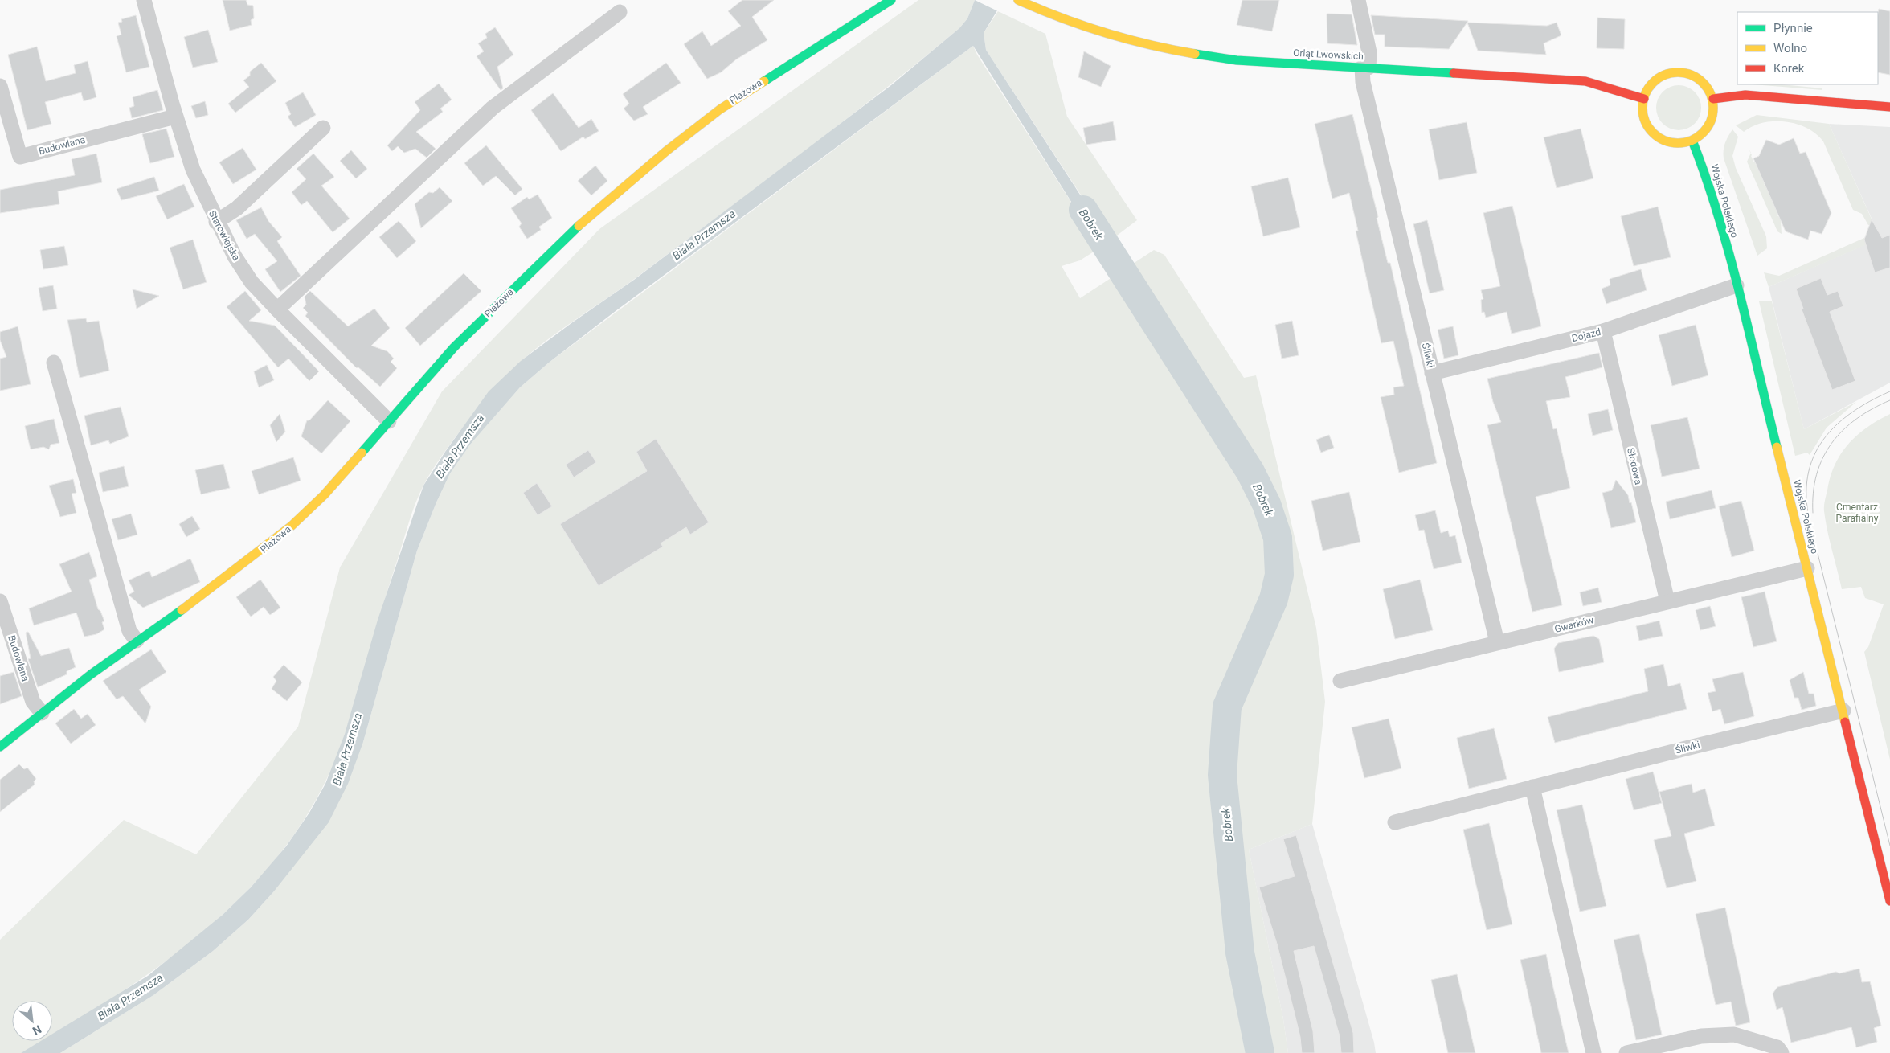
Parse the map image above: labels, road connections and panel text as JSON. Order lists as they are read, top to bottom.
{
  "streets": {
    "main road": ["Orląt Lwowskich", "Plażowa", "Wojska Polskiego"],
    "street": [
      "Budowlana",
      "Starowiejska",
      "Dojazd",
      "Śliwki",
      "Słodowa",
      "Gwarków"
    ]
  },
  "crossings": [
    ["Orląt Lwowskich", "Wojska Polskiego"],
    ["Orląt Lwowskich", "Śliwki"],
    ["Plażowa", "Budowlana"],
    ["Plażowa", "Starowiejska"],
    ["Budowlana", "Starowiejska"],
    ["Wojska Polskiego", "Dojazd"],
    ["Wojska Polskiego", "Śliwki"],
    ["Wojska Polskiego", "Gwarków"],
    ["Dojazd", "Śliwki"],
    ["Dojazd", "Słodowa"],
    ["Śliwki", "Gwarków"],
    ["Słodowa", "Gwarków"]
  ],
  "water": ["Bobrek", "Biała Przemsza"],
  "parks": ["Cmentarz Parafialny"],
  "legend": ["Płynnie", "Wolno", "Korek"],
  "north": "bottom right"
}
